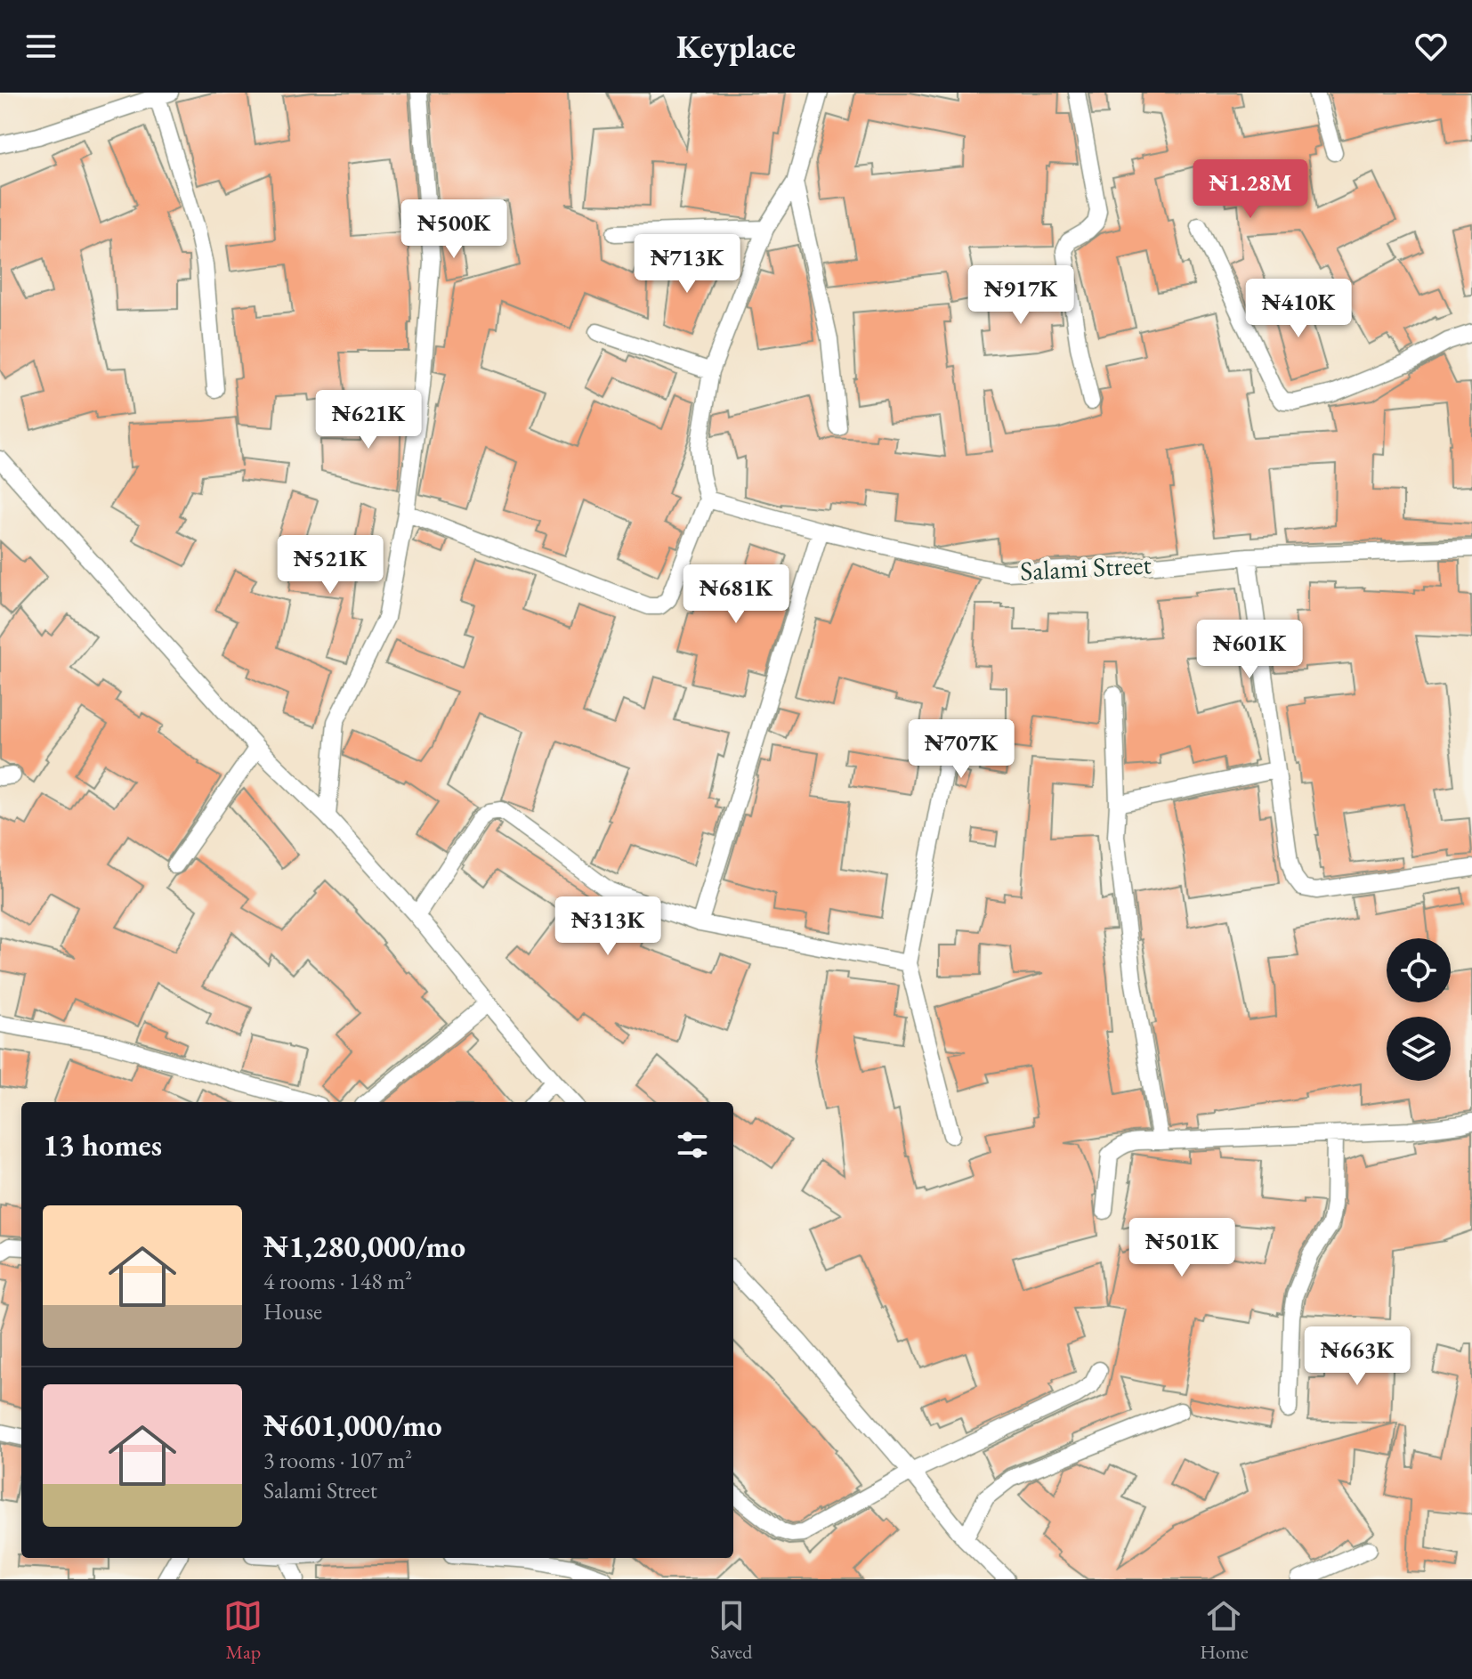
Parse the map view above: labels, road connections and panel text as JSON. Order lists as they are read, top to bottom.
{
  "streets": {
    "street": ["Salami Street"]
  },
  "page": {
    "header": "Keyplace",
    "price": [
      "₦1.28M",
      "₦500K",
      "₦713K",
      "₦917K",
      "₦410K",
      "₦621K",
      "₦521K",
      "₦681K",
      "₦601K",
      "₦707K",
      "₦313K",
      "₦501K",
      "₦663K"
    ],
    "heading": "13 homes",
    "list": [
      {
        "name": "₦1,280,000/mo",
        "note": "4 rooms · 148 m² · House"
      },
      {
        "name": "₦601,000/mo",
        "note": "3 rooms · 107 m² · Salami Street"
      }
    ],
    "tabs": ["Map", "Saved", "Home"]
  }
}
